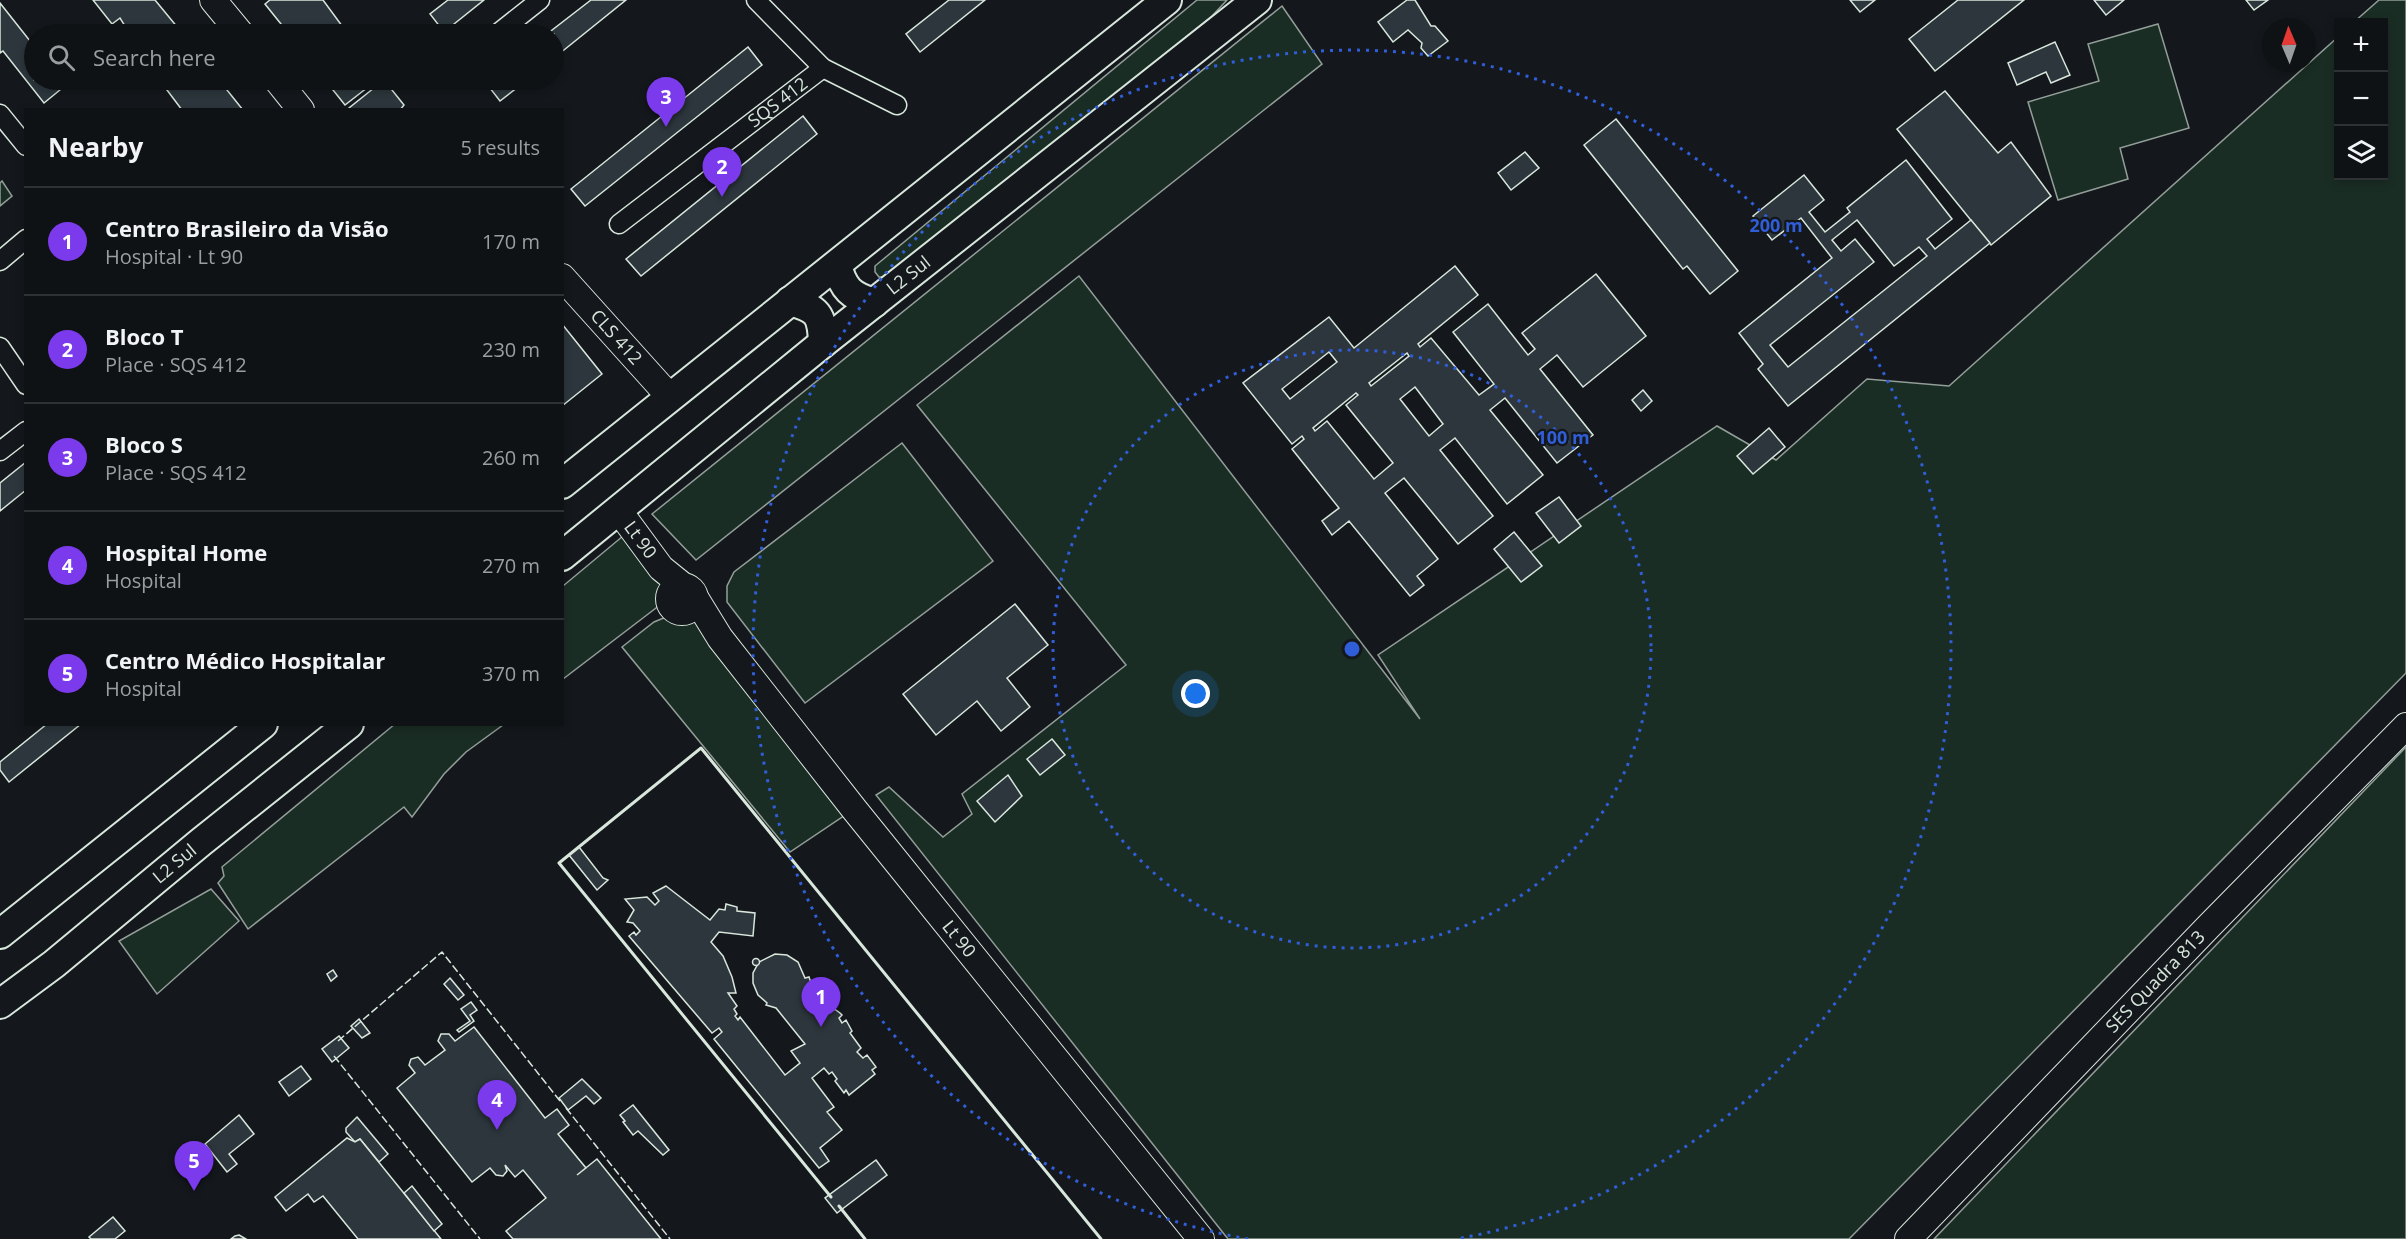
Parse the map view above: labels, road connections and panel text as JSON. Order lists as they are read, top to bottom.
{
  "streets": {
    "main road": ["L2 Sul"],
    "street": [
      "SQS 412",
      "CLS 412",
      "Lt 90",
      "SES Quadra 813"
    ]
  },
  "crossings": [
    ["L2 Sul", "Lt 90"]
  ],
  "north": "top",
  "page": {
    "map_buttons": ["+", "−"],
    "search": "Search here",
    "pins": [
      "3",
      "2",
      "1",
      "4",
      "5"
    ],
    "heading": ["Nearby", "5 results"],
    "list": [
      {
        "mark": "1",
        "name": "Centro Brasileiro da Visão",
        "note": "Hospital · Lt 90",
        "value": "170 m"
      },
      {
        "mark": "2",
        "name": "Bloco T",
        "note": "Place · SQS 412",
        "value": "230 m"
      },
      {
        "mark": "3",
        "name": "Bloco S",
        "note": "Place · SQS 412",
        "value": "260 m"
      },
      {
        "mark": "4",
        "name": "Hospital Home",
        "note": "Hospital",
        "value": "270 m"
      },
      {
        "mark": "5",
        "name": "Centro Médico Hospitalar",
        "note": "Hospital",
        "value": "370 m"
      }
    ]
  },
  "rings": ["200 m", "100 m"]
}
